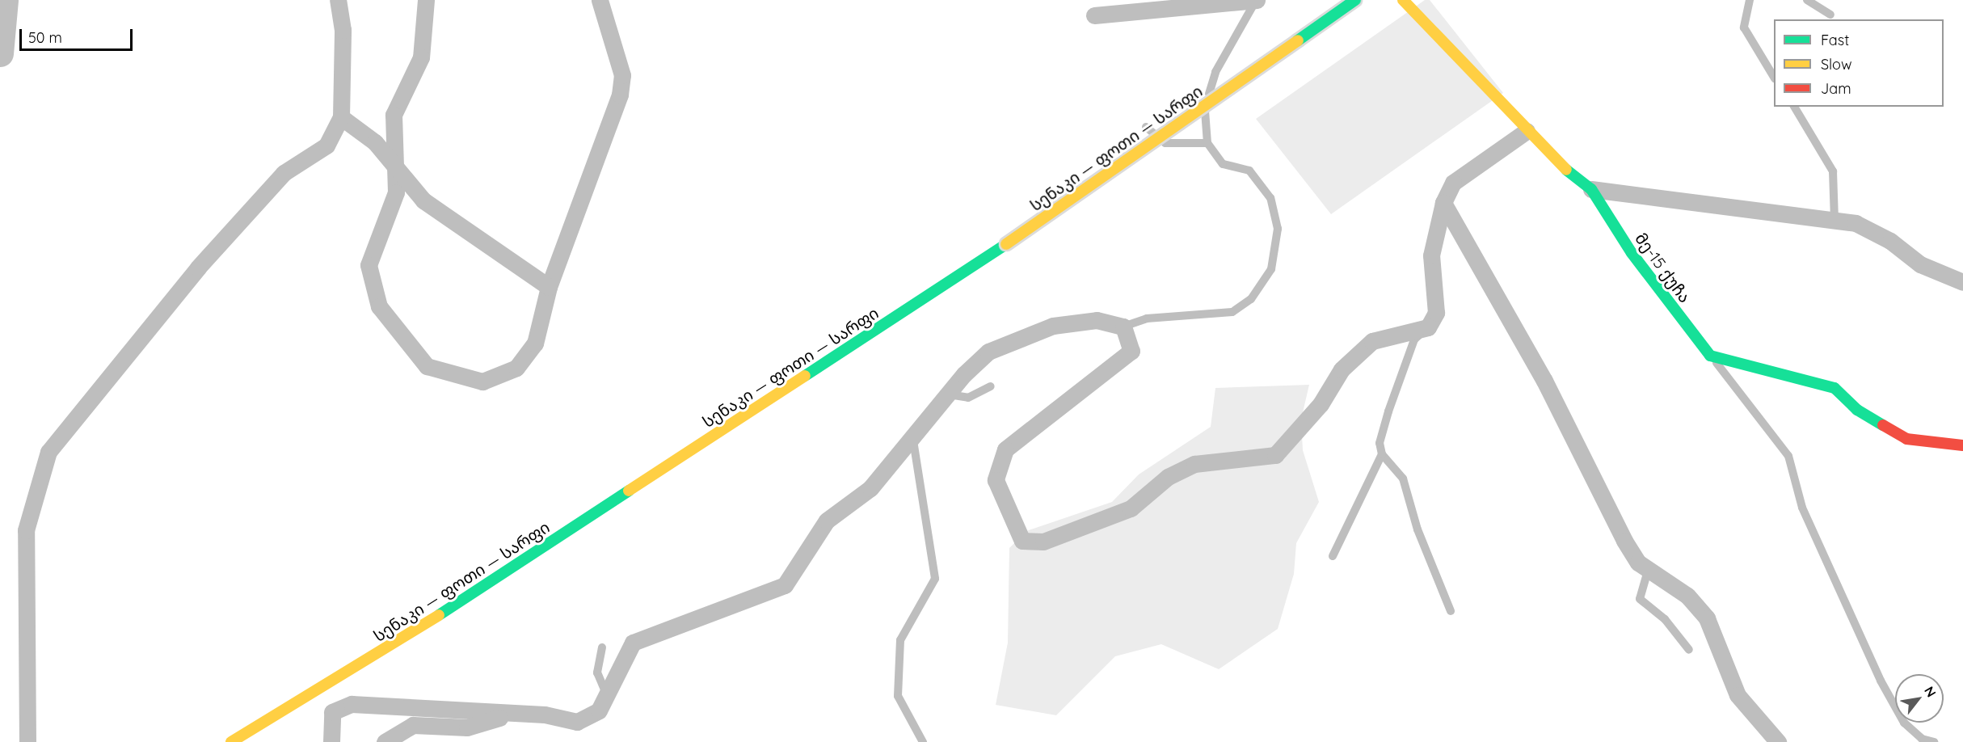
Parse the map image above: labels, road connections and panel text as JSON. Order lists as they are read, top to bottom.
{
  "streets": {
    "main road": ["სენაკი — ფოთი — სარფი", "მე-15 ქუჩა"]
  },
  "legend": ["Fast", "Slow", "Jam"],
  "scale_bar": "50 m",
  "north": "top right"
}
